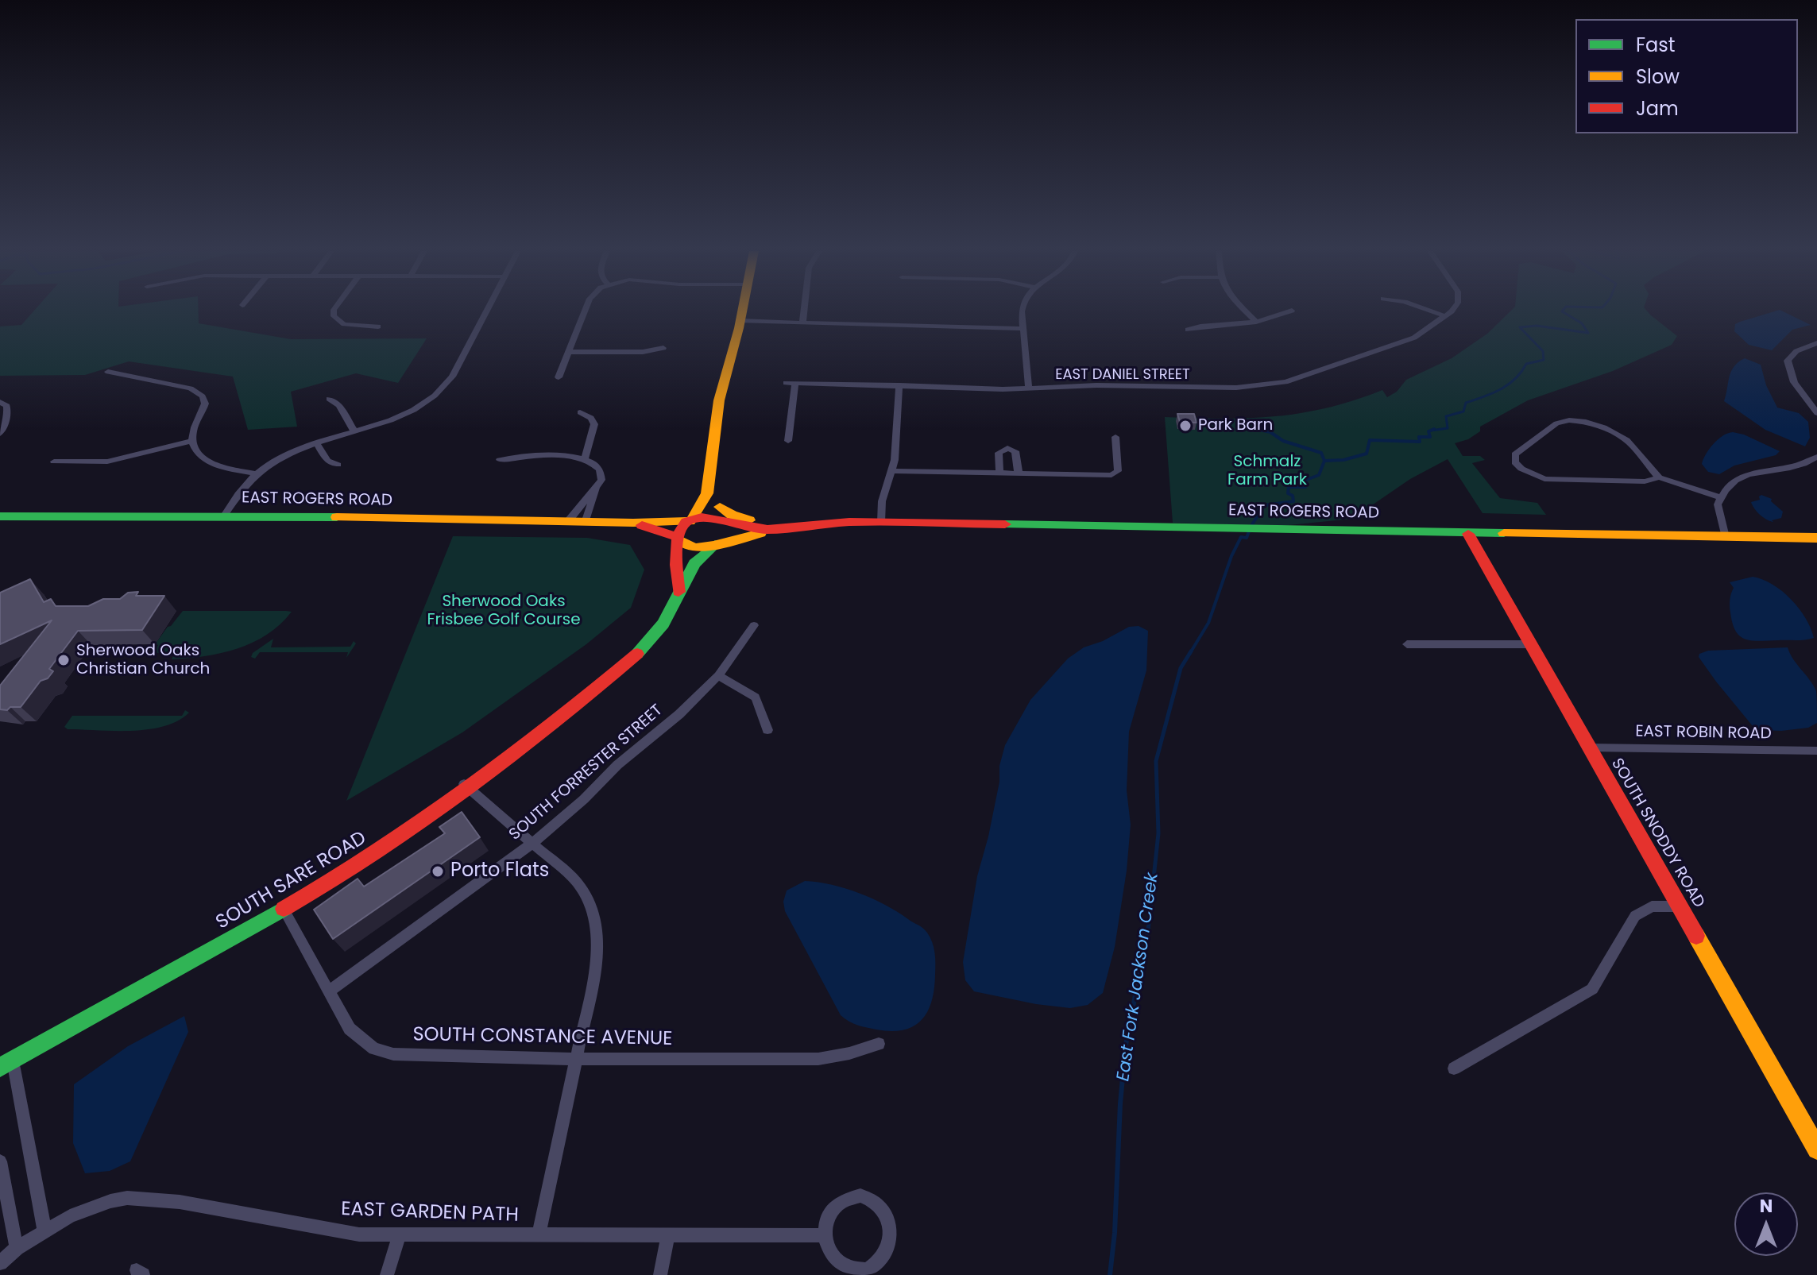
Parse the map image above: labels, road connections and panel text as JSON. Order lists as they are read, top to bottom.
{
  "streets": {
    "main road": ["EAST ROGERS ROAD", "SOUTH SNODDY ROAD", "SOUTH SARE ROAD"],
    "street": [
      "EAST DANIEL STREET",
      "EAST ROBIN ROAD",
      "SOUTH FORRESTER STREET",
      "SOUTH CONSTANCE AVENUE",
      "EAST GARDEN PATH"
    ]
  },
  "crossings": [
    ["EAST ROGERS ROAD", "SOUTH SNODDY ROAD"],
    ["EAST ROGERS ROAD", "SOUTH SARE ROAD"],
    ["EAST ROBIN ROAD", "SOUTH SNODDY ROAD"],
    ["SOUTH FORRESTER STREET", "SOUTH CONSTANCE AVENUE"],
    ["SOUTH SARE ROAD", "SOUTH CONSTANCE AVENUE"]
  ],
  "water": ["East Fork Jackson Creek"],
  "parks": ["Schmalz Farm Park", "Sherwood Oaks Frisbee Golf Course"],
  "places": ["Park Barn", "Sherwood Oaks Christian Church", "Porto Flats"],
  "legend": ["Fast", "Slow", "Jam"],
  "north": "top"
}
